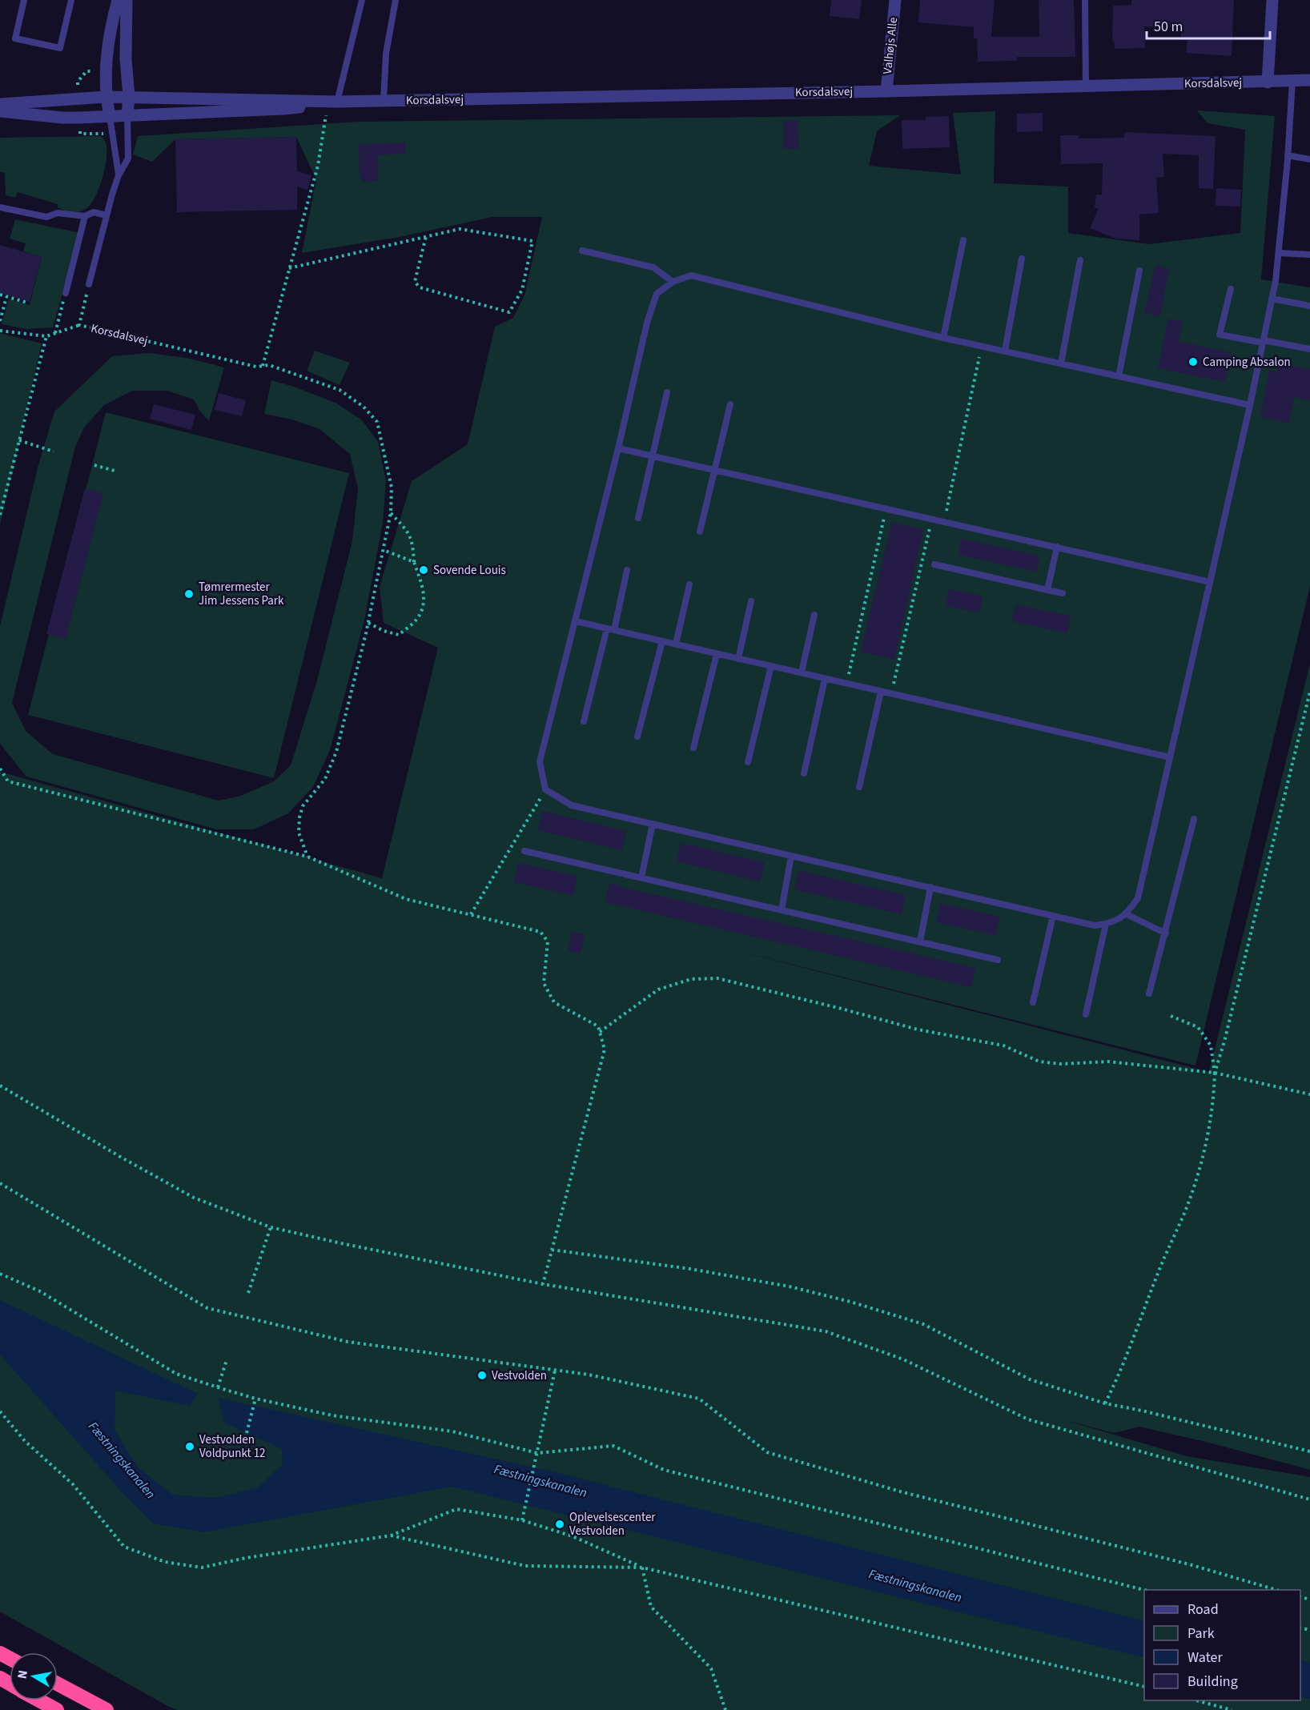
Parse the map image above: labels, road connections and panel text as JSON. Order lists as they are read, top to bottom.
{
  "streets": {
    "street": ["Valhøjs Alle", "Korsdalsvej"]
  },
  "crossings": [
    ["Valhøjs Alle", "Korsdalsvej"]
  ],
  "water": ["Fæstningskanalen"],
  "places": [
    "Camping Absalon",
    "Sovende Louis",
    "Tømrermester Jim Jessens Park",
    "Vestvolden",
    "Vestvolden Voldpunkt 12",
    "Oplevelsescenter Vestvolden"
  ],
  "legend": [
    "Road",
    "Park",
    "Water",
    "Building"
  ],
  "scale_bar": "50 m",
  "north": "left"
}
